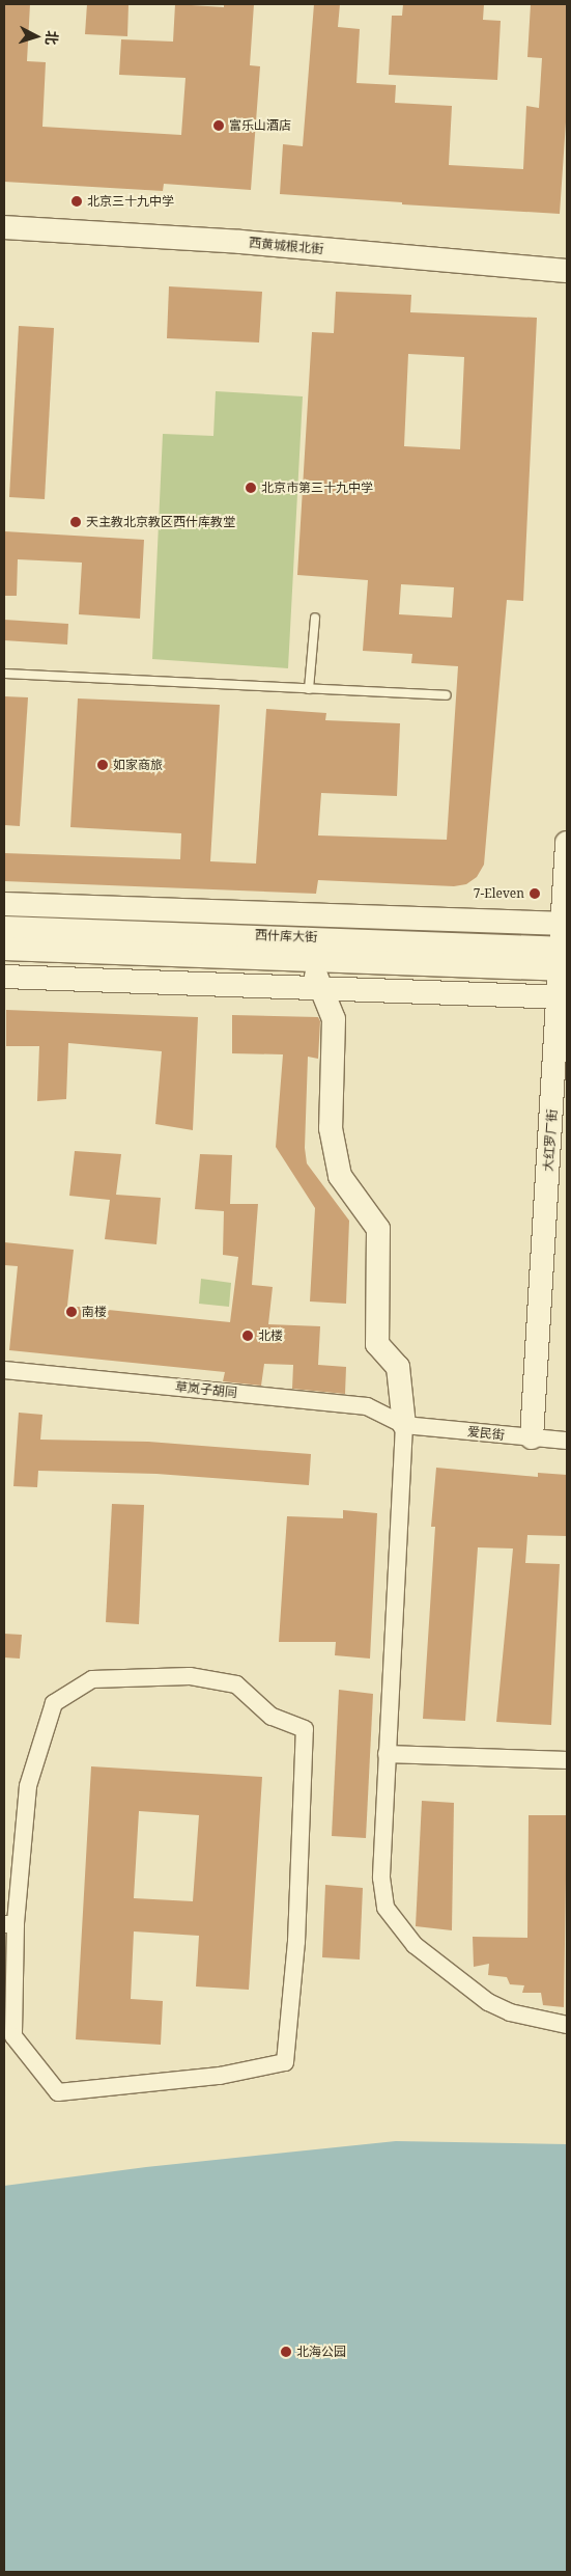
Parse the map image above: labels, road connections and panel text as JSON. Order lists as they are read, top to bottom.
{
  "streets": {
    "street": [
      "西黄城根北街",
      "西什库大街",
      "大红罗厂街",
      "草岚子胡同",
      "爱民街"
    ]
  },
  "crossings": [
    ["西什库大街", "大红罗厂街"],
    ["大红罗厂街", "爱民街"],
    ["草岚子胡同", "爱民街"]
  ],
  "places": [
    "富乐山酒店",
    "北京三十九中学",
    "北京市第三十九中学",
    "天主教北京教区西什库教堂",
    "如家商旅",
    "7-Eleven",
    "南楼",
    "北楼",
    "北海公园"
  ],
  "north": "right"
}
